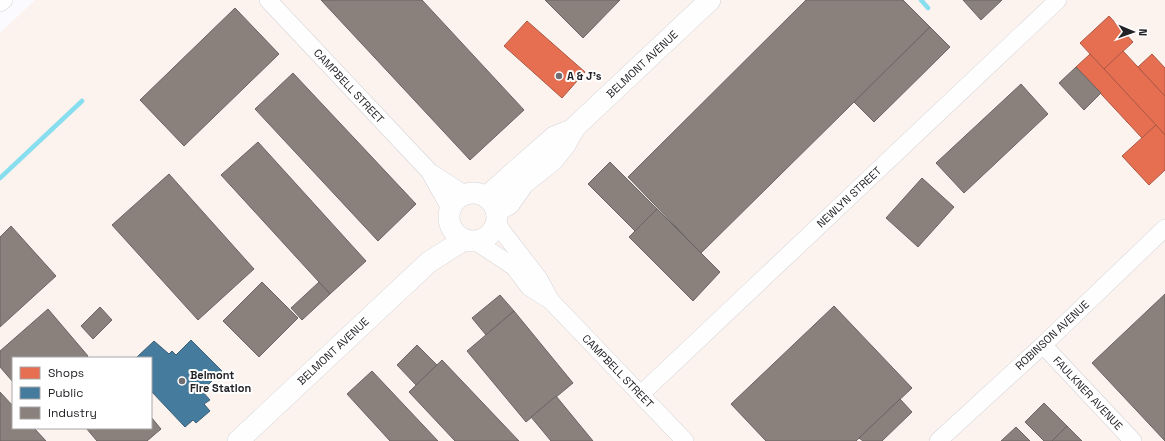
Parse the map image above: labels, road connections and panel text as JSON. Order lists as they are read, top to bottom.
{
  "streets": {
    "main road": ["BELMONT AVENUE"],
    "street": [
      "CAMPBELL STREET",
      "NEWLYN STREET",
      "ROBINSON AVENUE",
      "FAULKNER AVENUE"
    ]
  },
  "crossings": [
    ["BELMONT AVENUE", "CAMPBELL STREET"],
    ["CAMPBELL STREET", "NEWLYN STREET"],
    ["ROBINSON AVENUE", "FAULKNER AVENUE"]
  ],
  "places": ["A & J's", "Belmont Fire Station"],
  "legend": ["Shops", "Public", "Industry"],
  "north": "right"
}
